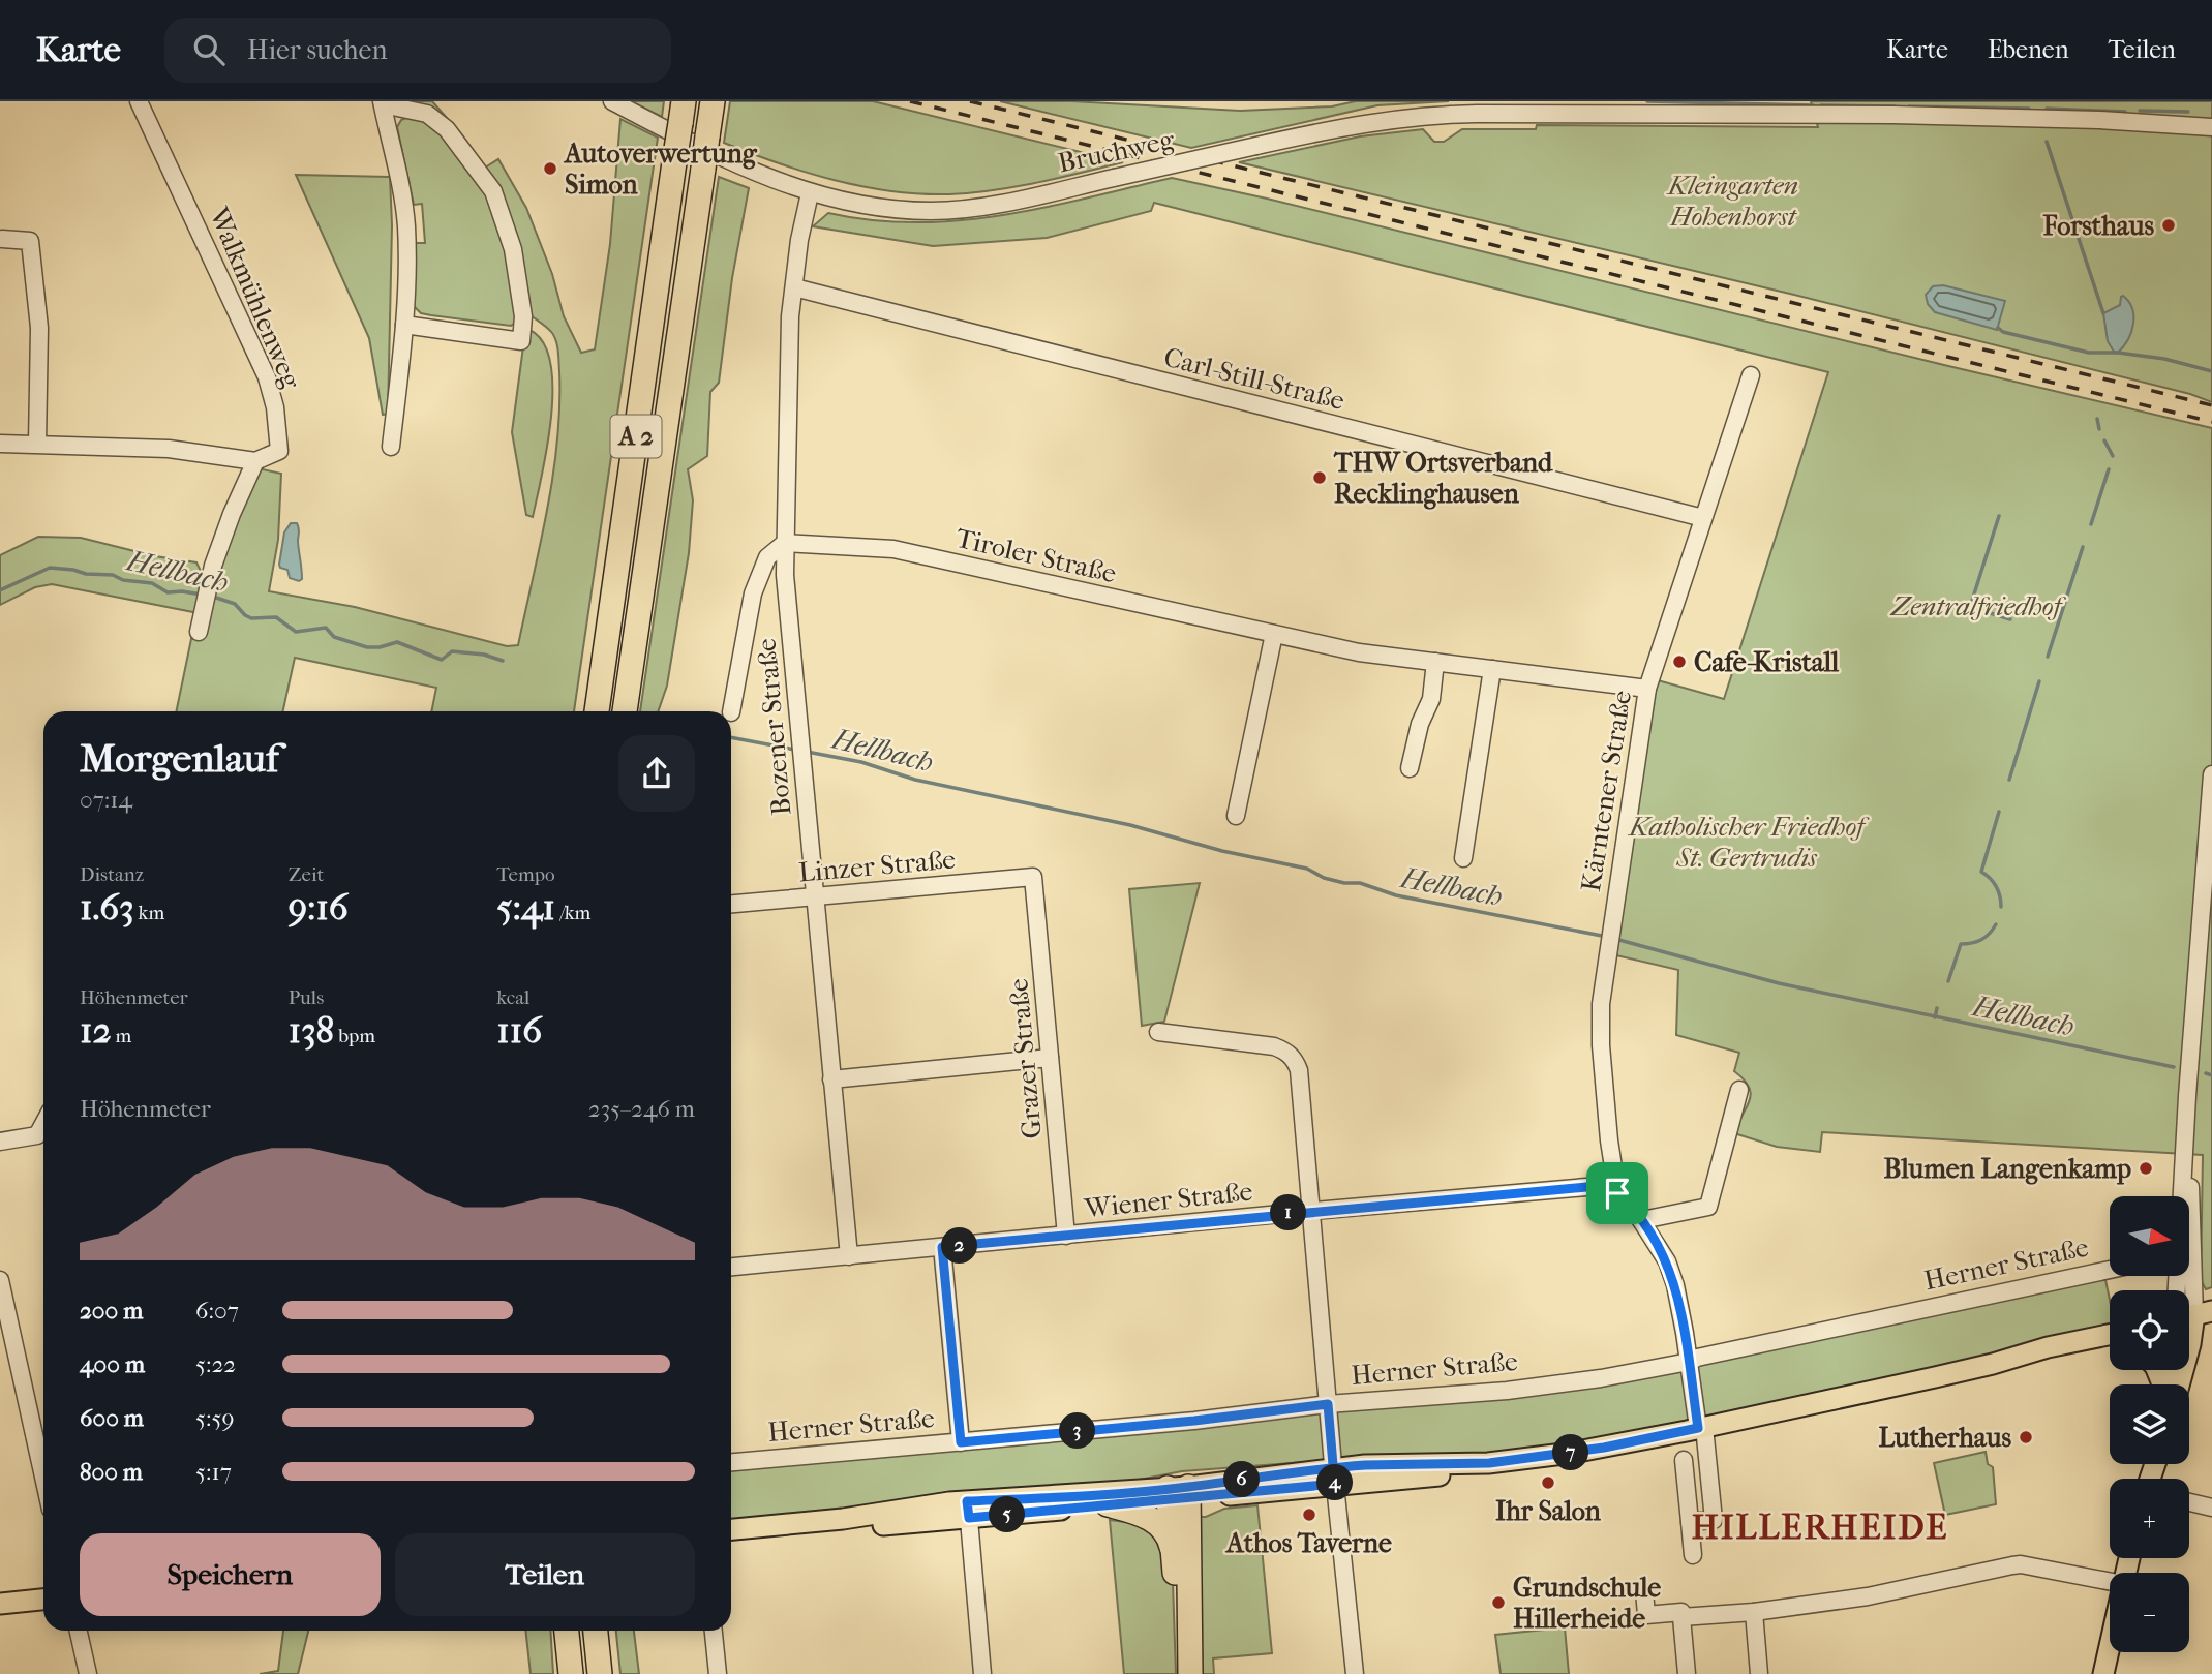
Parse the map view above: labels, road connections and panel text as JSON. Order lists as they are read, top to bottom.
{
  "streets": {
    "highway": ["A 2"],
    "street": [
      "Bruchweg",
      "Walkmühlenweg",
      "Carl-Still-Straße",
      "Tiroler Straße",
      "Bozener Straße",
      "Kärntener Straße",
      "Linzer Straße",
      "Grazer Straße",
      "Wiener Straße",
      "Herner Straße"
    ]
  },
  "crossings": [
    ["Bruchweg", "Bozener Straße"],
    ["Carl-Still-Straße", "Bozener Straße"],
    ["Carl-Still-Straße", "Kärntener Straße"],
    ["Tiroler Straße", "Bozener Straße"],
    ["Tiroler Straße", "Kärntener Straße"],
    ["Bozener Straße", "Linzer Straße"],
    ["Bozener Straße", "Wiener Straße"],
    ["Kärntener Straße", "Wiener Straße"],
    ["Linzer Straße", "Grazer Straße"],
    ["Grazer Straße", "Wiener Straße"]
  ],
  "districts": ["HILLERHEIDE"],
  "water": ["Hellbach"],
  "parks": ["Kleingarten Hohenhorst", "Zentralfriedhof", "Katholischer Friedhof St. Gertrudis"],
  "places": [
    "Autoverwertung Simon",
    "Forsthaus",
    "THW Ortsverband Recklinghausen",
    "Cafe-Kristall",
    "Blumen Langenkamp",
    "Lutherhaus",
    "Ihr Salon",
    "Athos Taverne",
    "Grundschule Hillerheide"
  ],
  "north": "right",
  "page": {
    "header": "Karte",
    "search": "Hier suchen",
    "nav": ["Karte", "Ebenen", "Teilen"],
    "heading": ["Morgenlauf", "07:14"],
    "stats": [
      ["Distanz", "1.63 km"],
      ["Zeit", "9:16"],
      ["Tempo", "5:41 /km"],
      ["Höhenmeter", "12 m"],
      ["Puls", "138 bpm"],
      ["kcal", "116"]
    ],
    "chart": ["Höhenmeter", "235–246 m"],
    "pins": [
      "1",
      "2",
      "3",
      "7",
      "6",
      "4",
      "5"
    ],
    "map_buttons": ["+", "−"],
    "list": [
      {
        "name": "200 m",
        "note": "6:07"
      },
      {
        "name": "400 m",
        "note": "5:22"
      },
      {
        "name": "600 m",
        "note": "5:59"
      },
      {
        "name": "800 m",
        "note": "5:17"
      }
    ],
    "buttons": ["Speichern", "Teilen"]
  }
}
